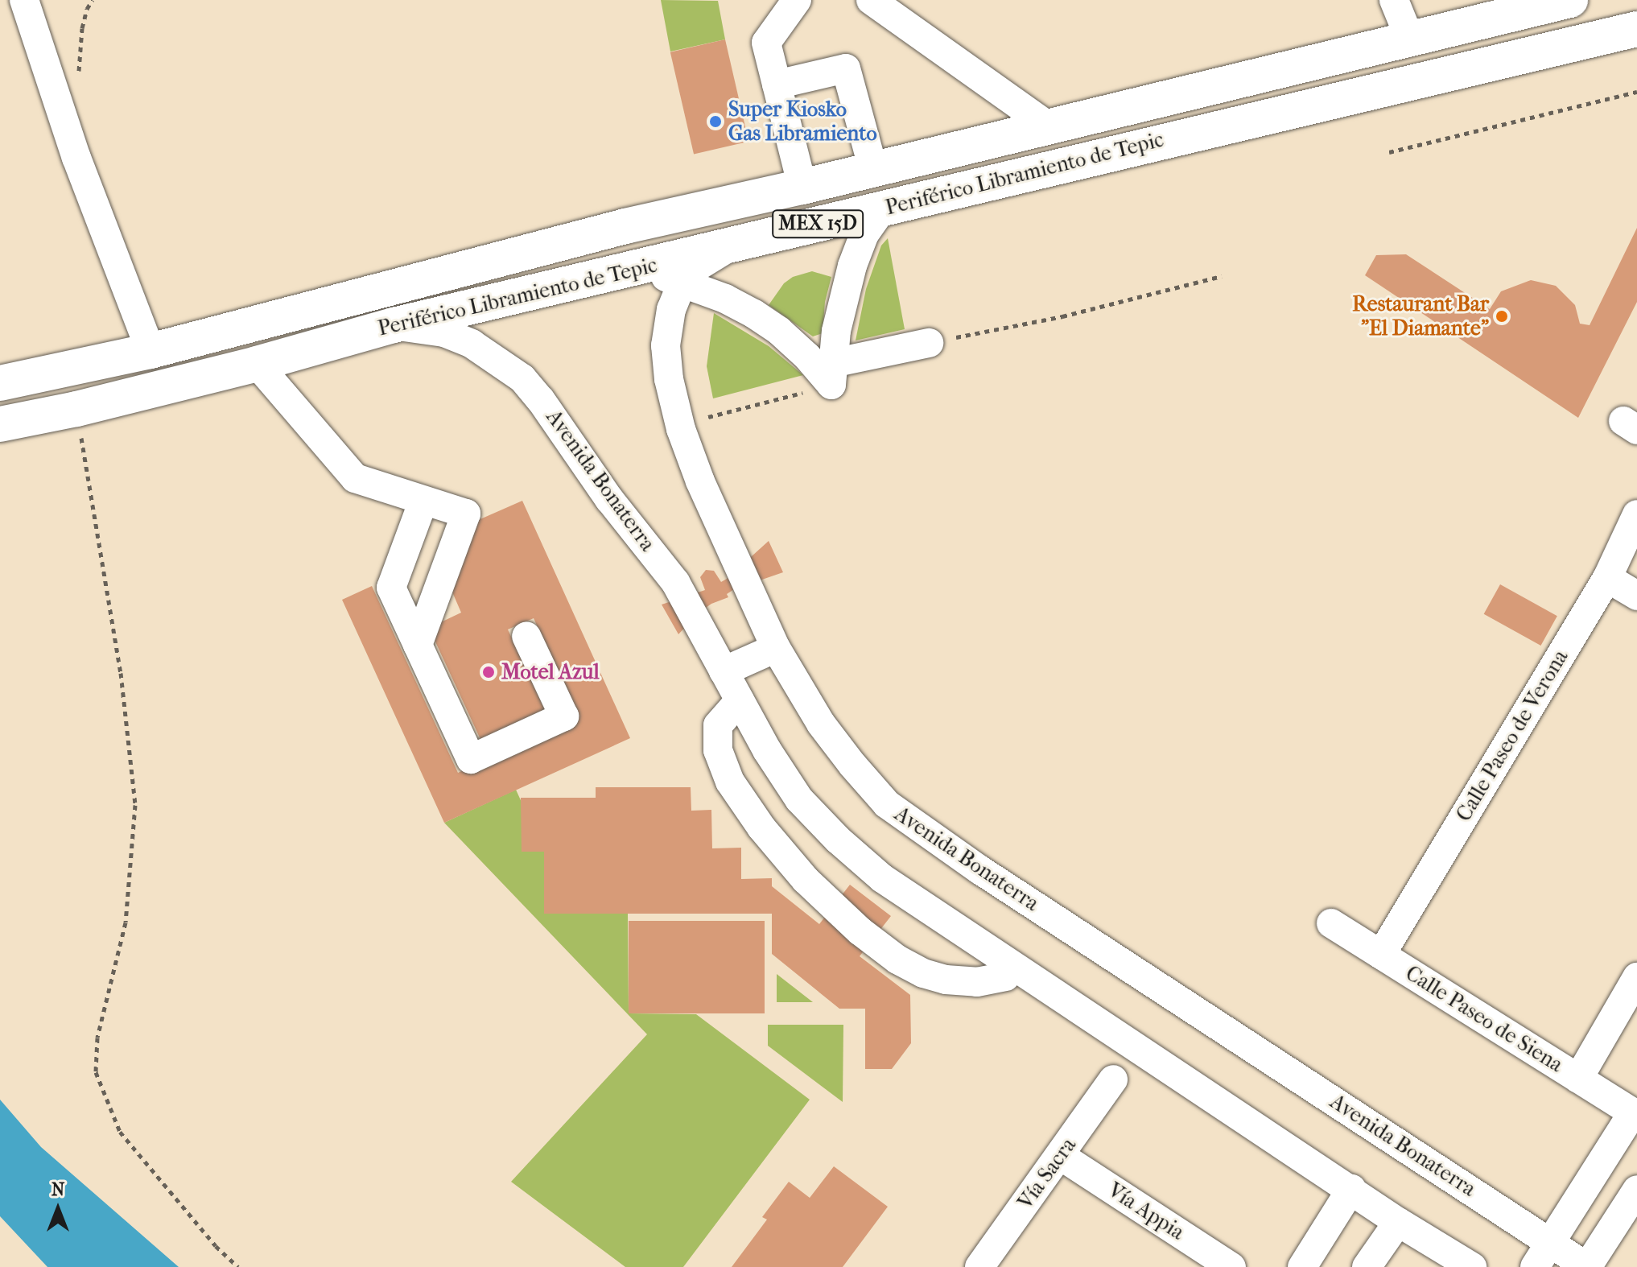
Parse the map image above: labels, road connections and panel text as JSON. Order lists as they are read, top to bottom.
{
  "streets": {
    "highway": ["Periférico Libramiento de Tepic", "MEX 15D"],
    "street": [
      "Avenida Bonaterra",
      "Calle Paseo de Verona",
      "Calle Paseo de Siena",
      "Vía Sacra",
      "Vía Appia"
    ]
  },
  "crossings": [
    ["Periférico Libramiento de Tepic", "Avenida Bonaterra"],
    ["Calle Paseo de Verona", "Calle Paseo de Siena"],
    ["Vía Sacra", "Vía Appia"]
  ],
  "places": ["Super Kiosko Gas Libramiento", "Restaurant Bar \"El Diamante\"", "Motel Azul"],
  "north": "top"
}
